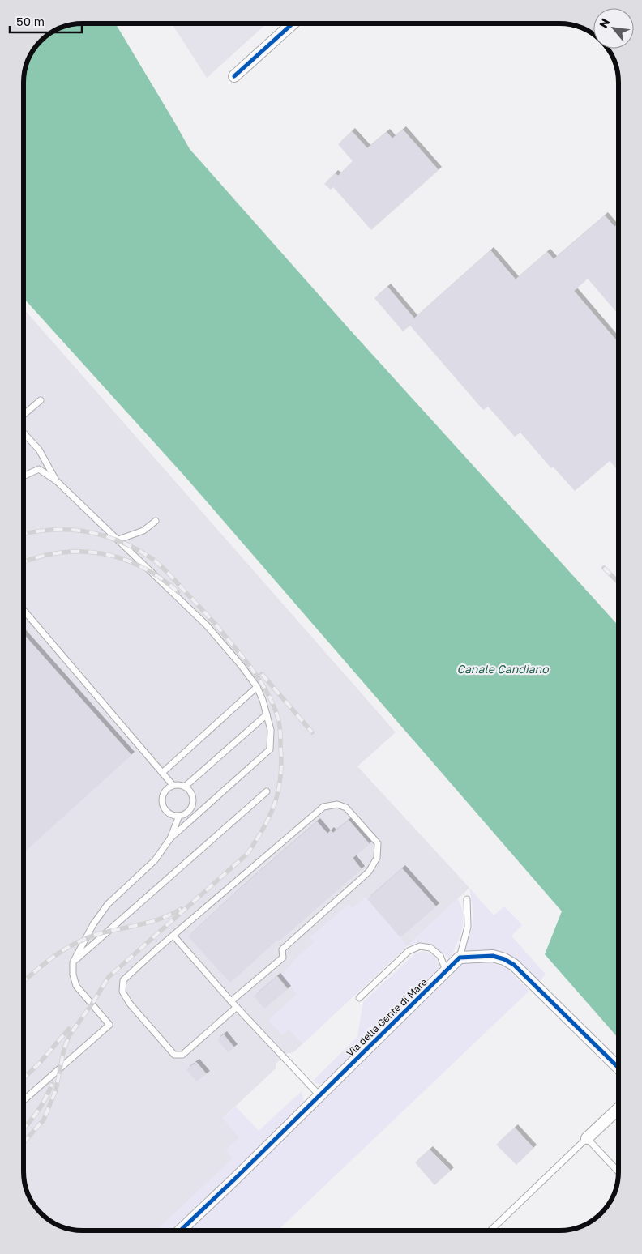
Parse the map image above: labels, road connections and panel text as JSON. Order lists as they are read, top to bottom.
{
  "streets": {
    "street": ["Via della Gente di Mare"]
  },
  "water": ["Canale Candiano"],
  "scale_bar": "50 m",
  "north": "top left"
}
